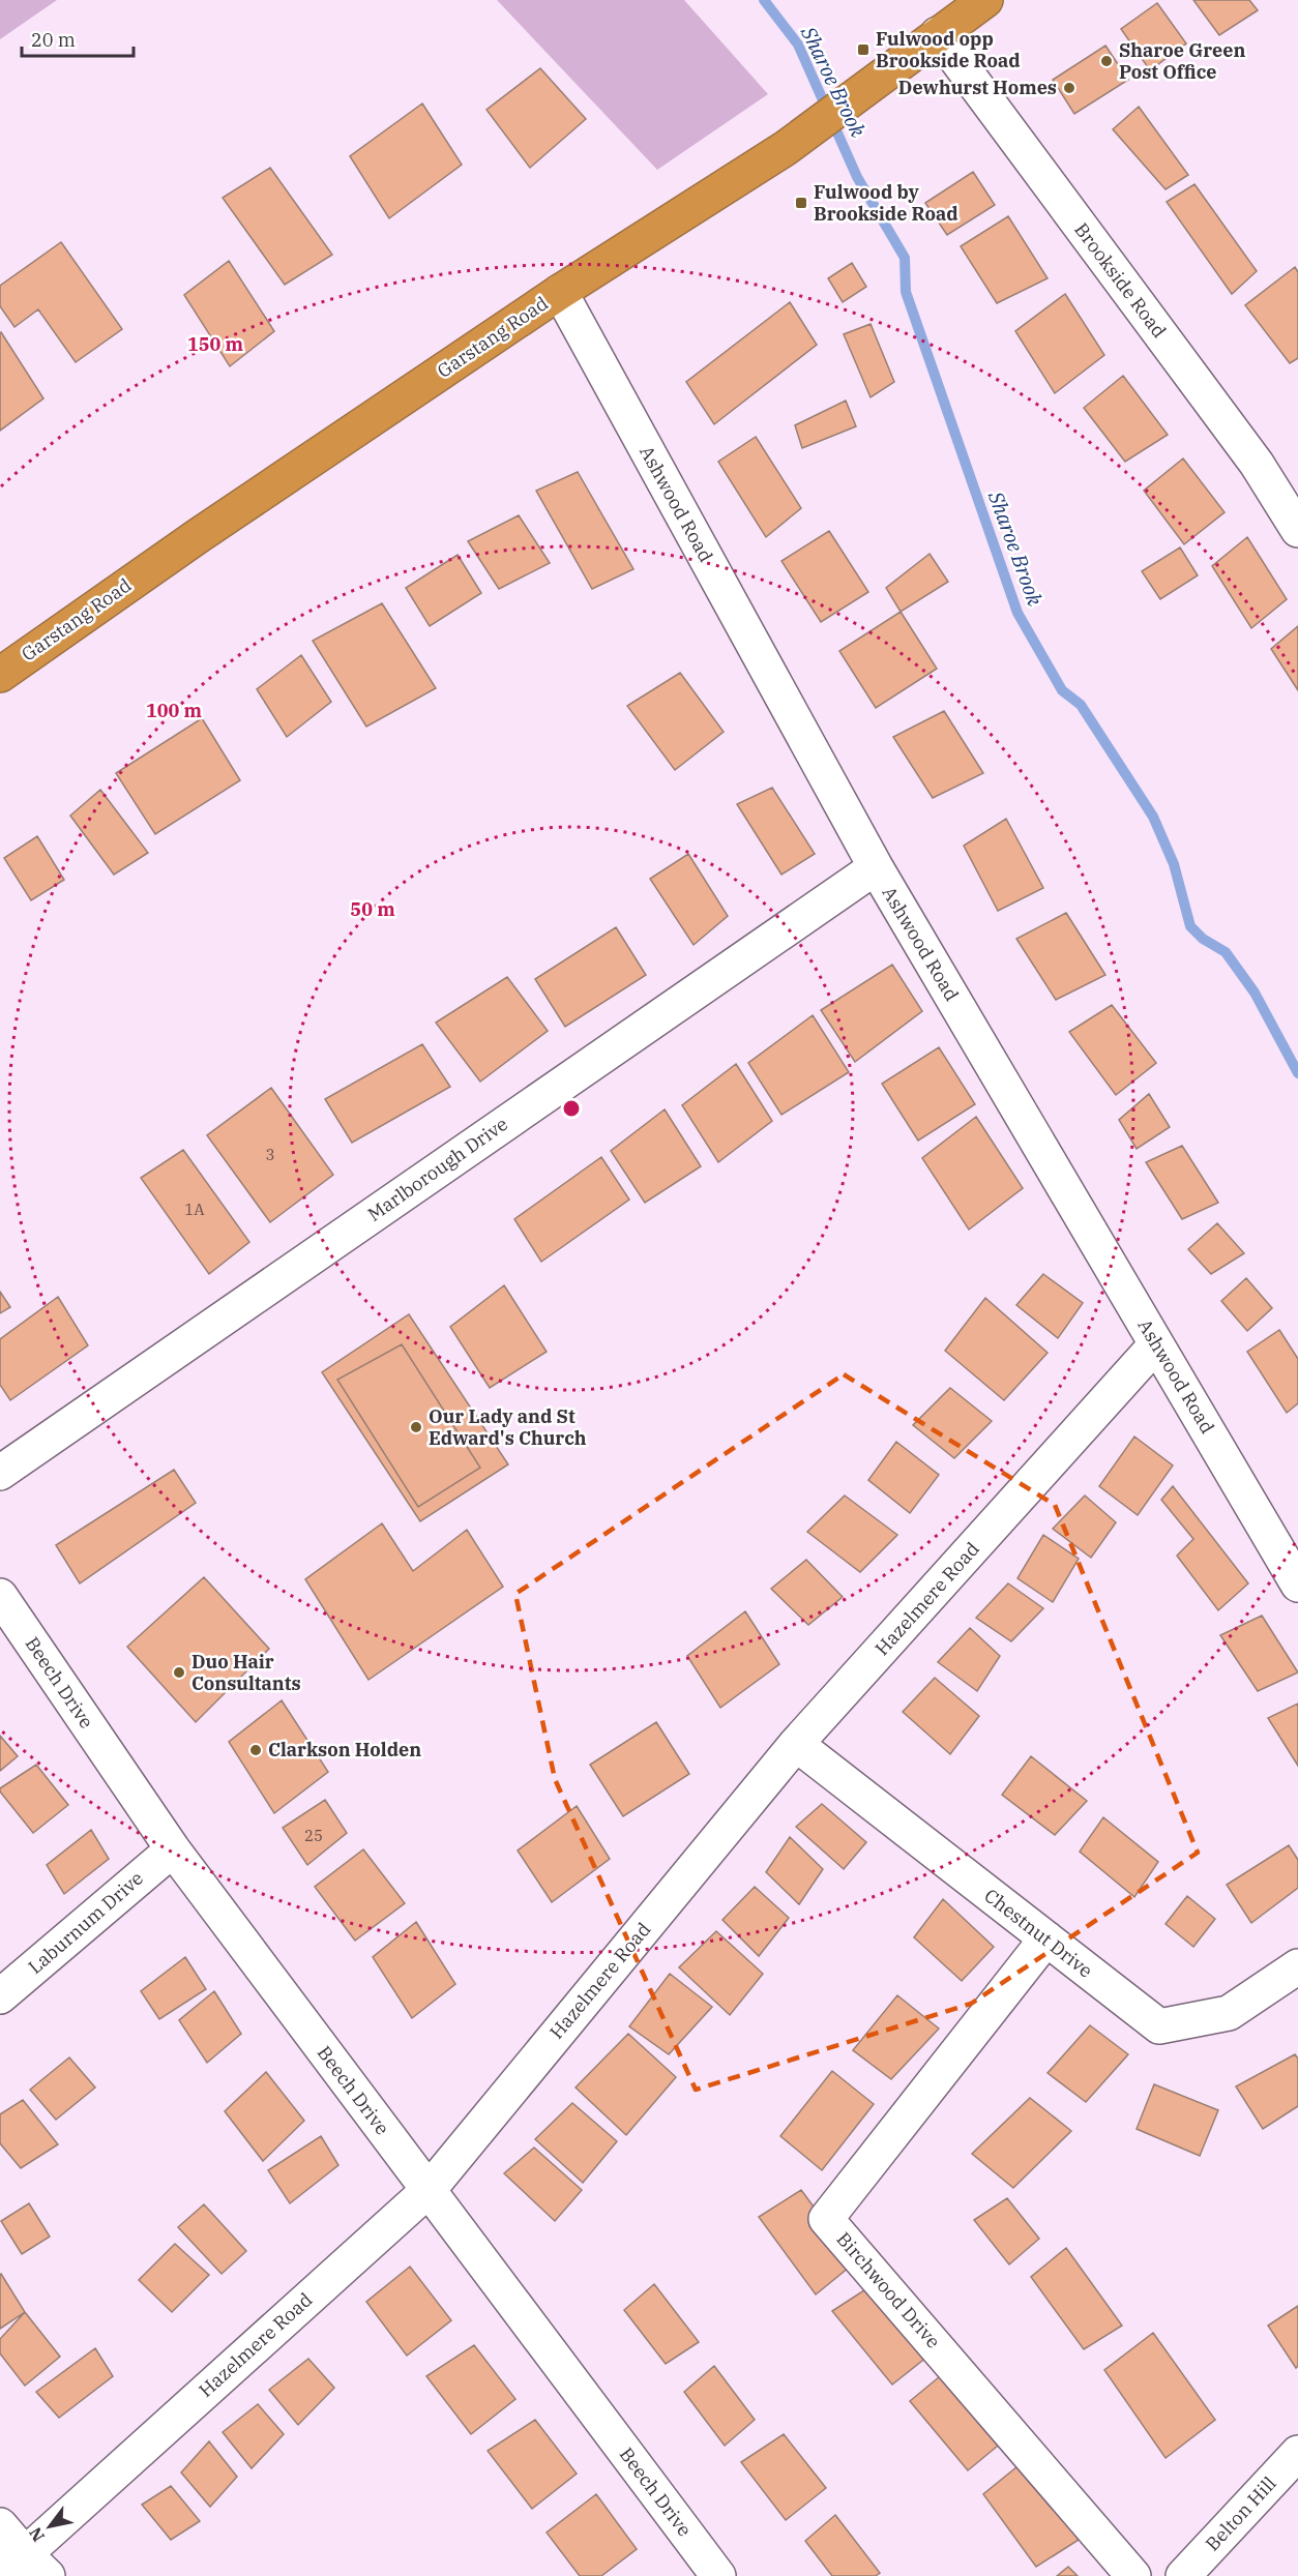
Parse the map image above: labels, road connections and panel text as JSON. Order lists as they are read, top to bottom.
{
  "streets": {
    "highway": ["Garstang Road"],
    "street": [
      "Brookside Road",
      "Ashwood Road",
      "Marlborough Drive",
      "Hazelmere Road",
      "Beech Drive",
      "Laburnum Drive",
      "Chestnut Drive",
      "Birchwood Drive",
      "Belton Hill"
    ]
  },
  "crossings": [
    ["Brookside Road", "Garstang Road"],
    ["Garstang Road", "Ashwood Road"],
    ["Ashwood Road", "Marlborough Drive"],
    ["Ashwood Road", "Hazelmere Road"],
    ["Hazelmere Road", "Beech Drive"],
    ["Hazelmere Road", "Chestnut Drive"],
    ["Beech Drive", "Laburnum Drive"],
    ["Chestnut Drive", "Birchwood Drive"]
  ],
  "water": ["Sharoe Brook"],
  "places": {
    "transit": ["Fulwood opp Brookside Road", "Fulwood by Brookside Road"],
    "other": [
      "Sharoe Green Post Office",
      "Dewhurst Homes",
      "Our Lady and St Edward's Church",
      "Duo Hair Consultants",
      "Clarkson Holden"
    ]
  },
  "house_numbers": ["3", "1A", "25"],
  "scale_bar": "20 m",
  "north": "bottom left",
  "rings": ["150 m", "100 m", "50 m"]
}
